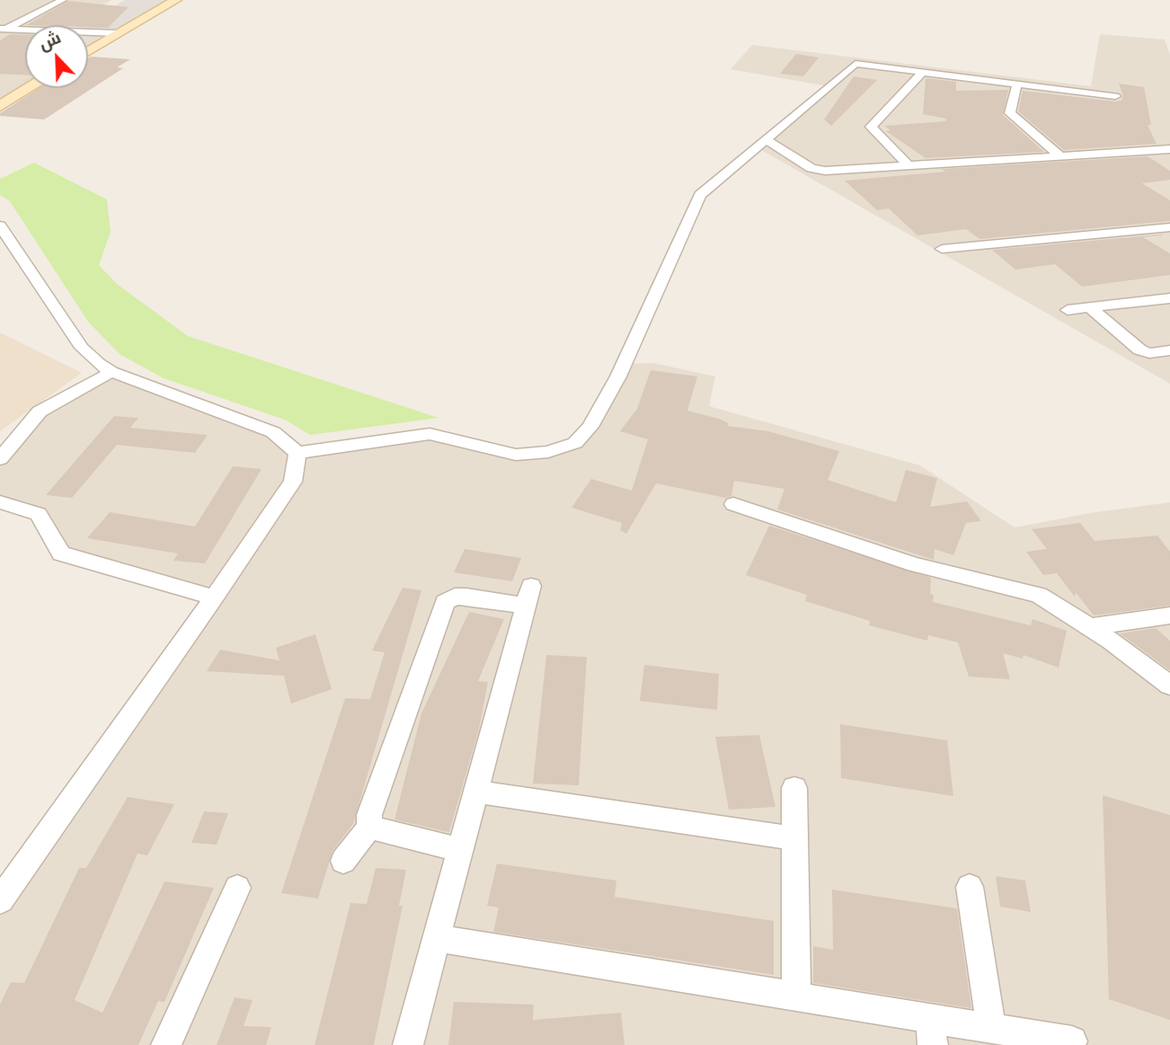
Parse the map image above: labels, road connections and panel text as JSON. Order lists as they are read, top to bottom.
{
  "north": "top left"
}
